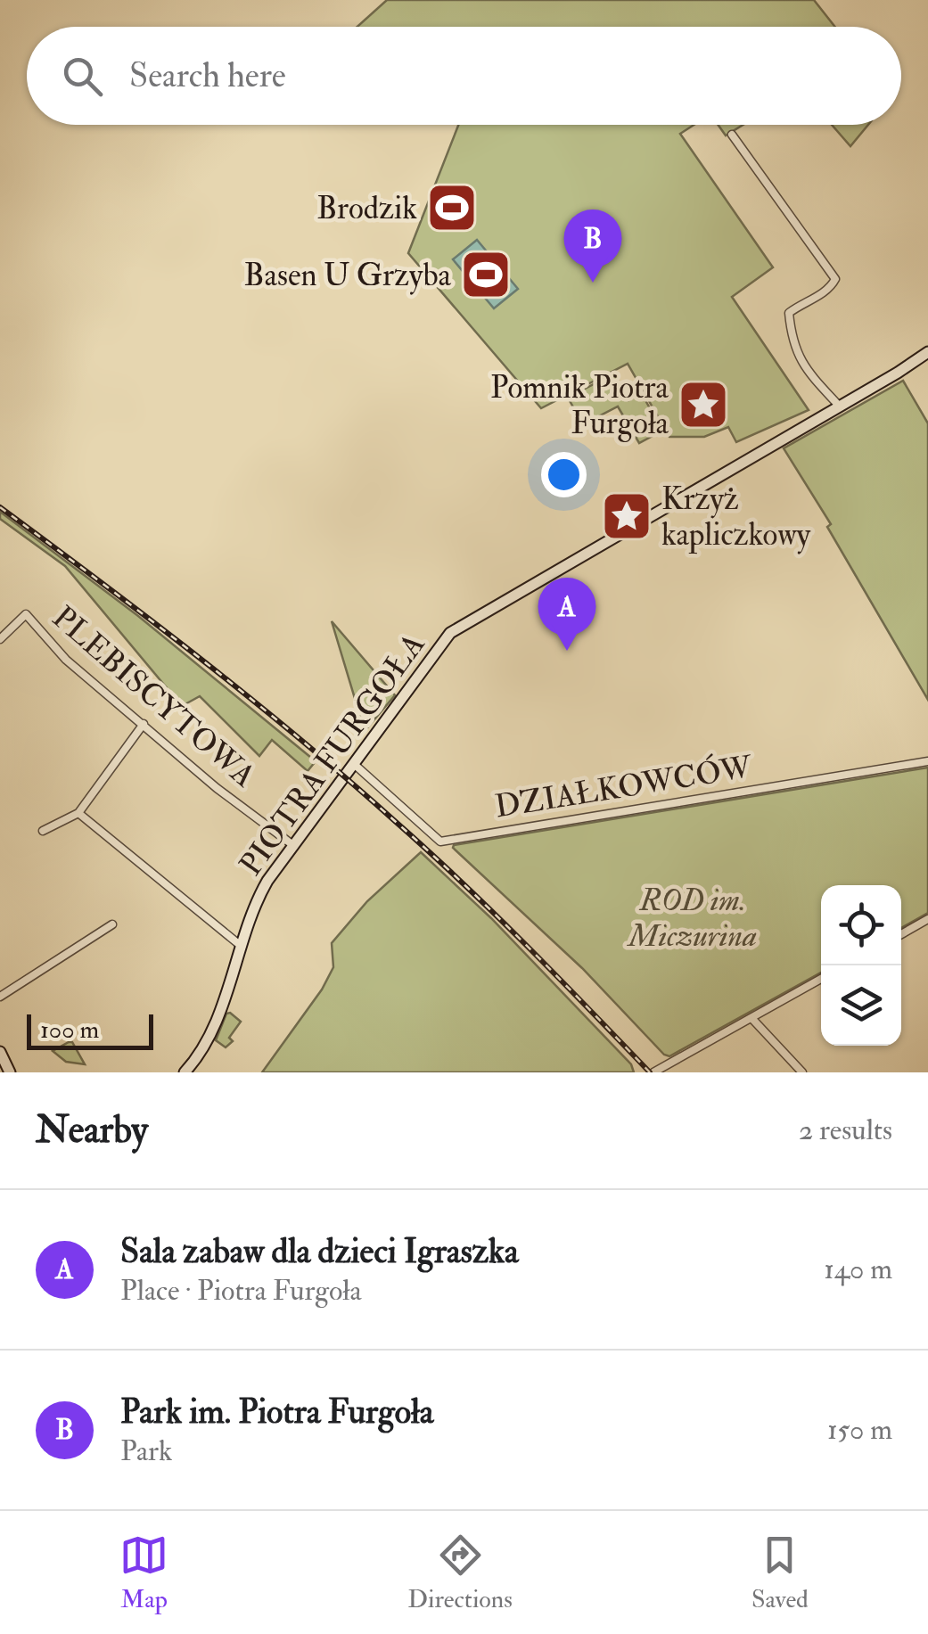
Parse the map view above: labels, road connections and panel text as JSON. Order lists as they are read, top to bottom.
{
  "streets": {
    "street": ["PLEBISCYTOWA", "PIOTRA FURGOŁA", "DZIAŁKOWCÓW"]
  },
  "crossings": [
    ["PLEBISCYTOWA", "PIOTRA FURGOŁA"],
    ["PIOTRA FURGOŁA", "DZIAŁKOWCÓW"]
  ],
  "parks": ["ROD im. Miczurina"],
  "places": {
    "sports": ["Brodzik", "Basen U Grzyba"],
    "place": ["Pomnik Piotra Furgoła", "Krzyż kapliczkowy"]
  },
  "scale_bar": "100 m",
  "page": {
    "search": "Search here",
    "pins": ["B", "A"],
    "scale": "100 m",
    "heading": ["Nearby", "2 results"],
    "list": [
      {
        "mark": "A",
        "name": "Sala zabaw dla dzieci Igraszka",
        "note": "Place · Piotra Furgoła",
        "value": "140 m"
      },
      {
        "mark": "B",
        "name": "Park im. Piotra Furgoła",
        "note": "Park",
        "value": "150 m"
      }
    ],
    "nav": ["Map", "Directions", "Saved"]
  }
}
